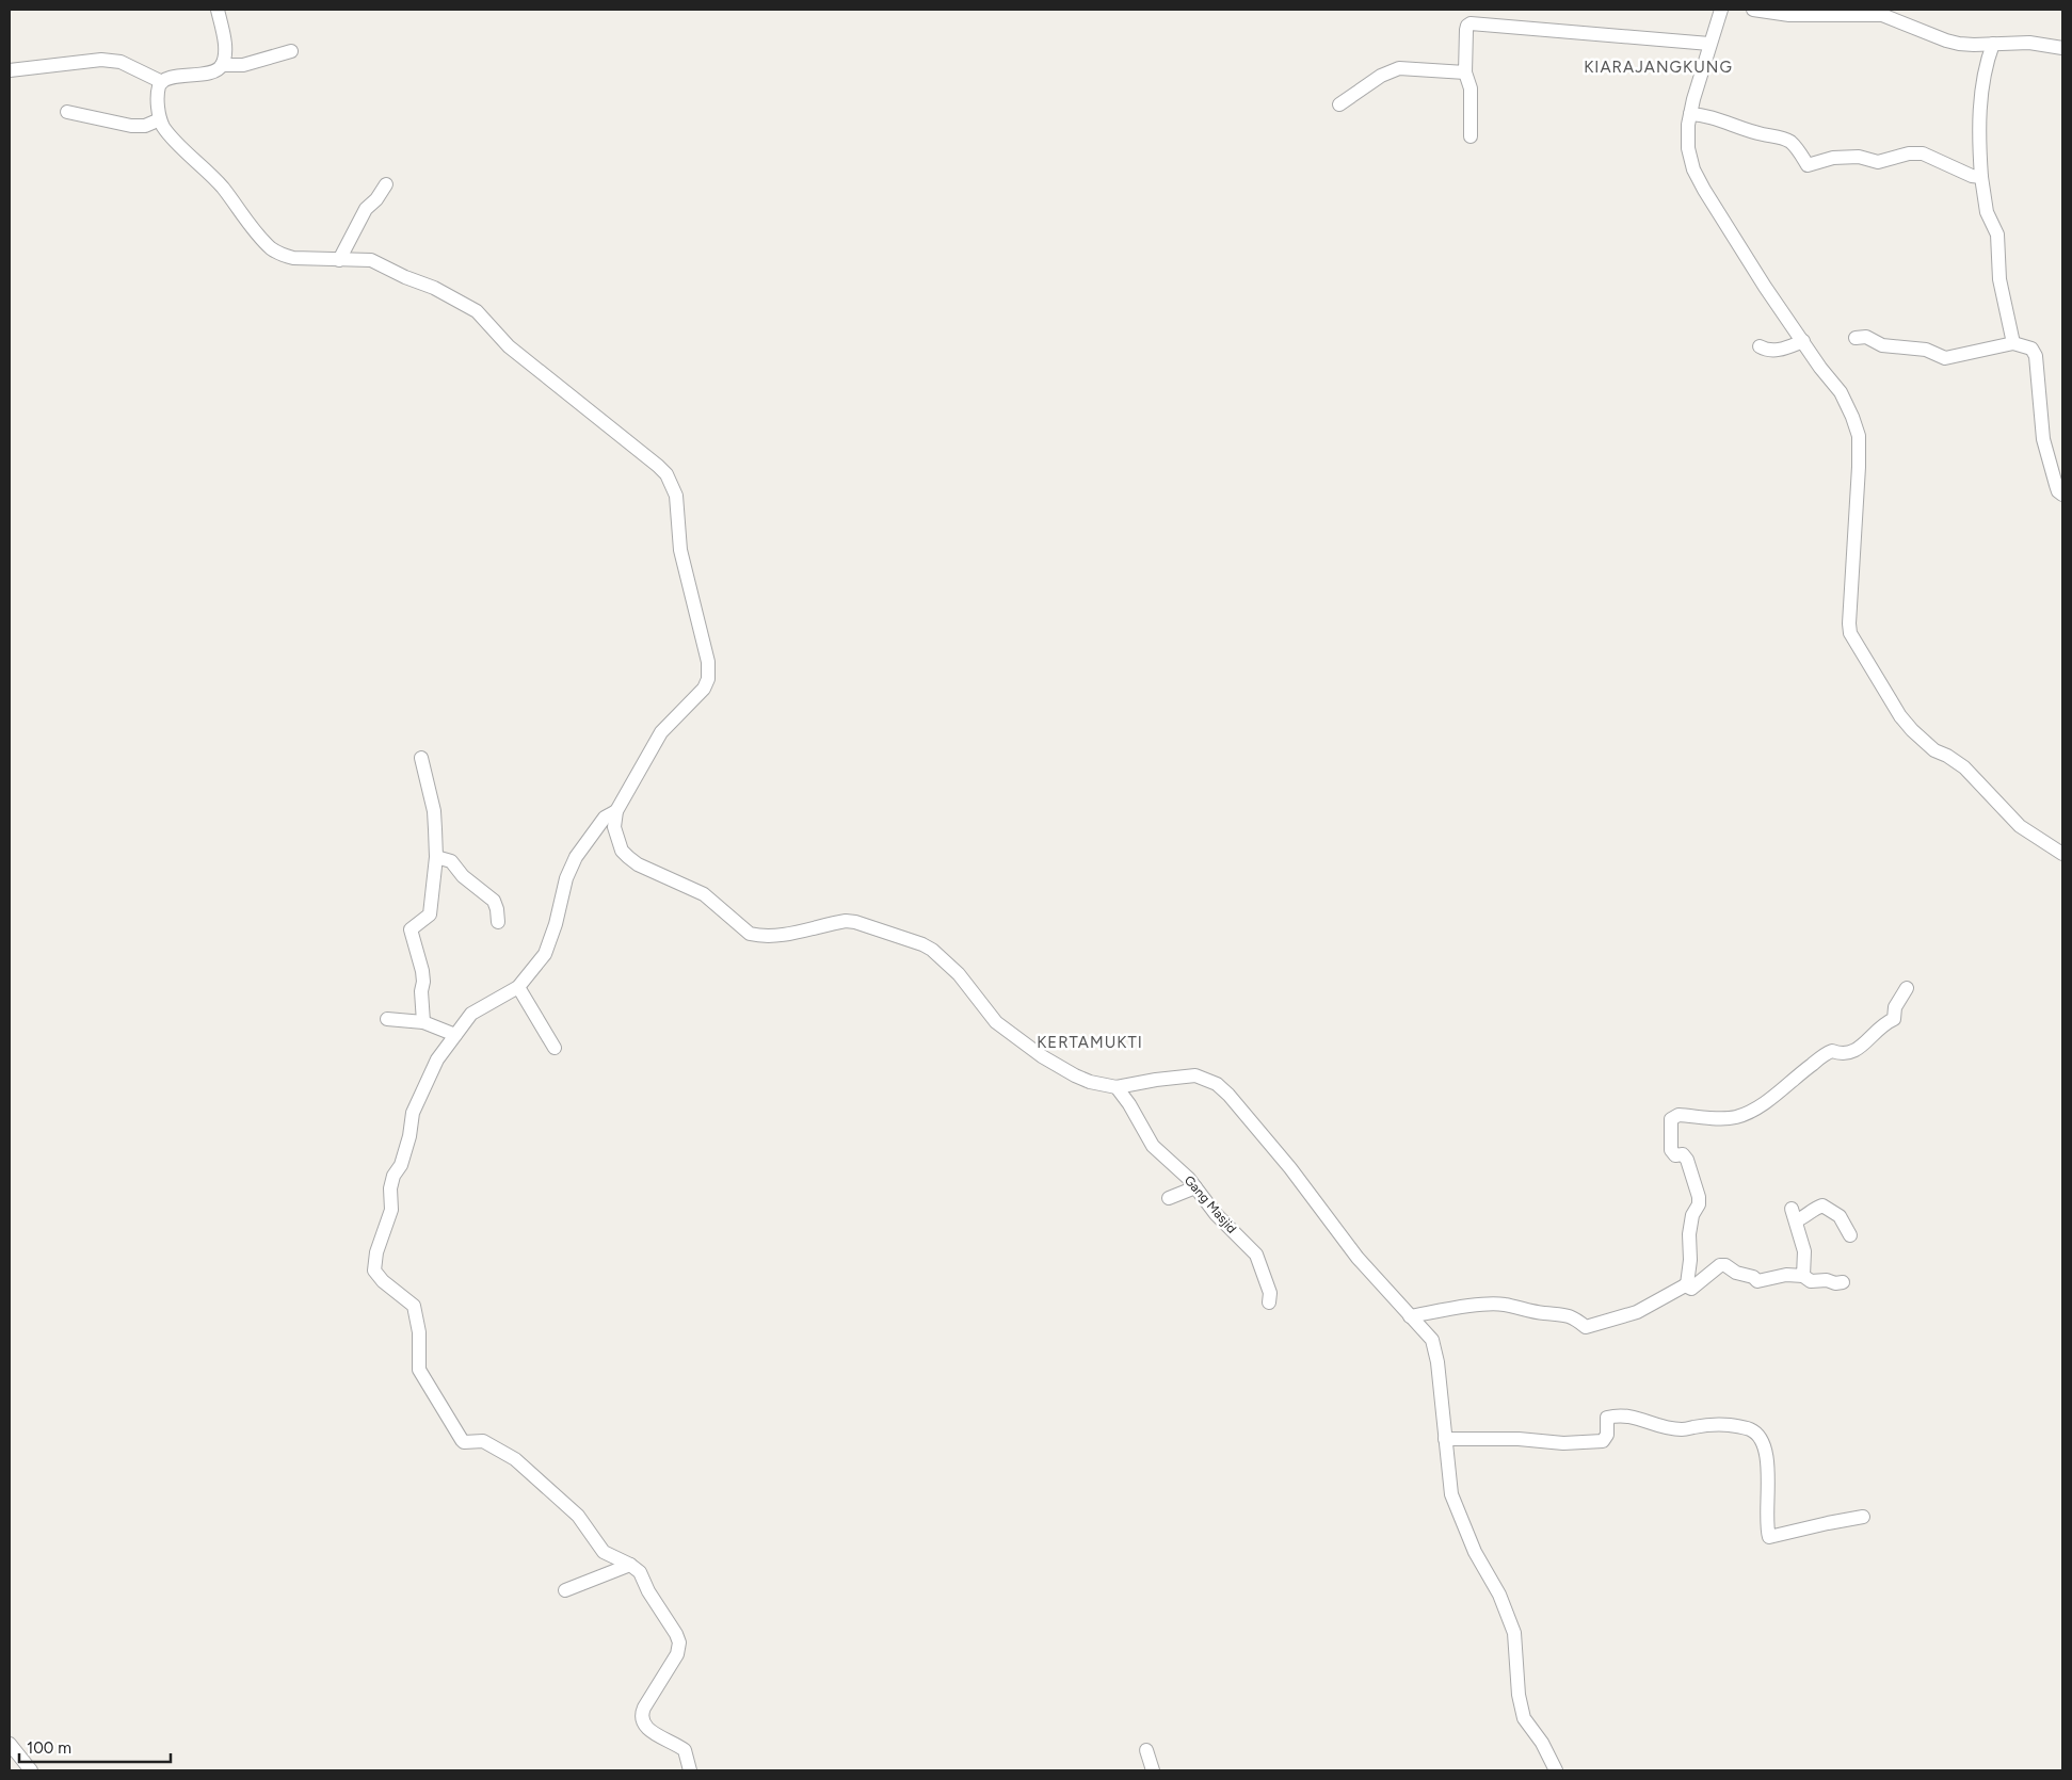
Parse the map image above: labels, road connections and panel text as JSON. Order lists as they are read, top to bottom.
{
  "streets": {
    "street": ["Gang Masjid"]
  },
  "districts": ["KIARAJANGKUNG", "KERTAMUKTI"],
  "scale_bar": "100 m"
}
